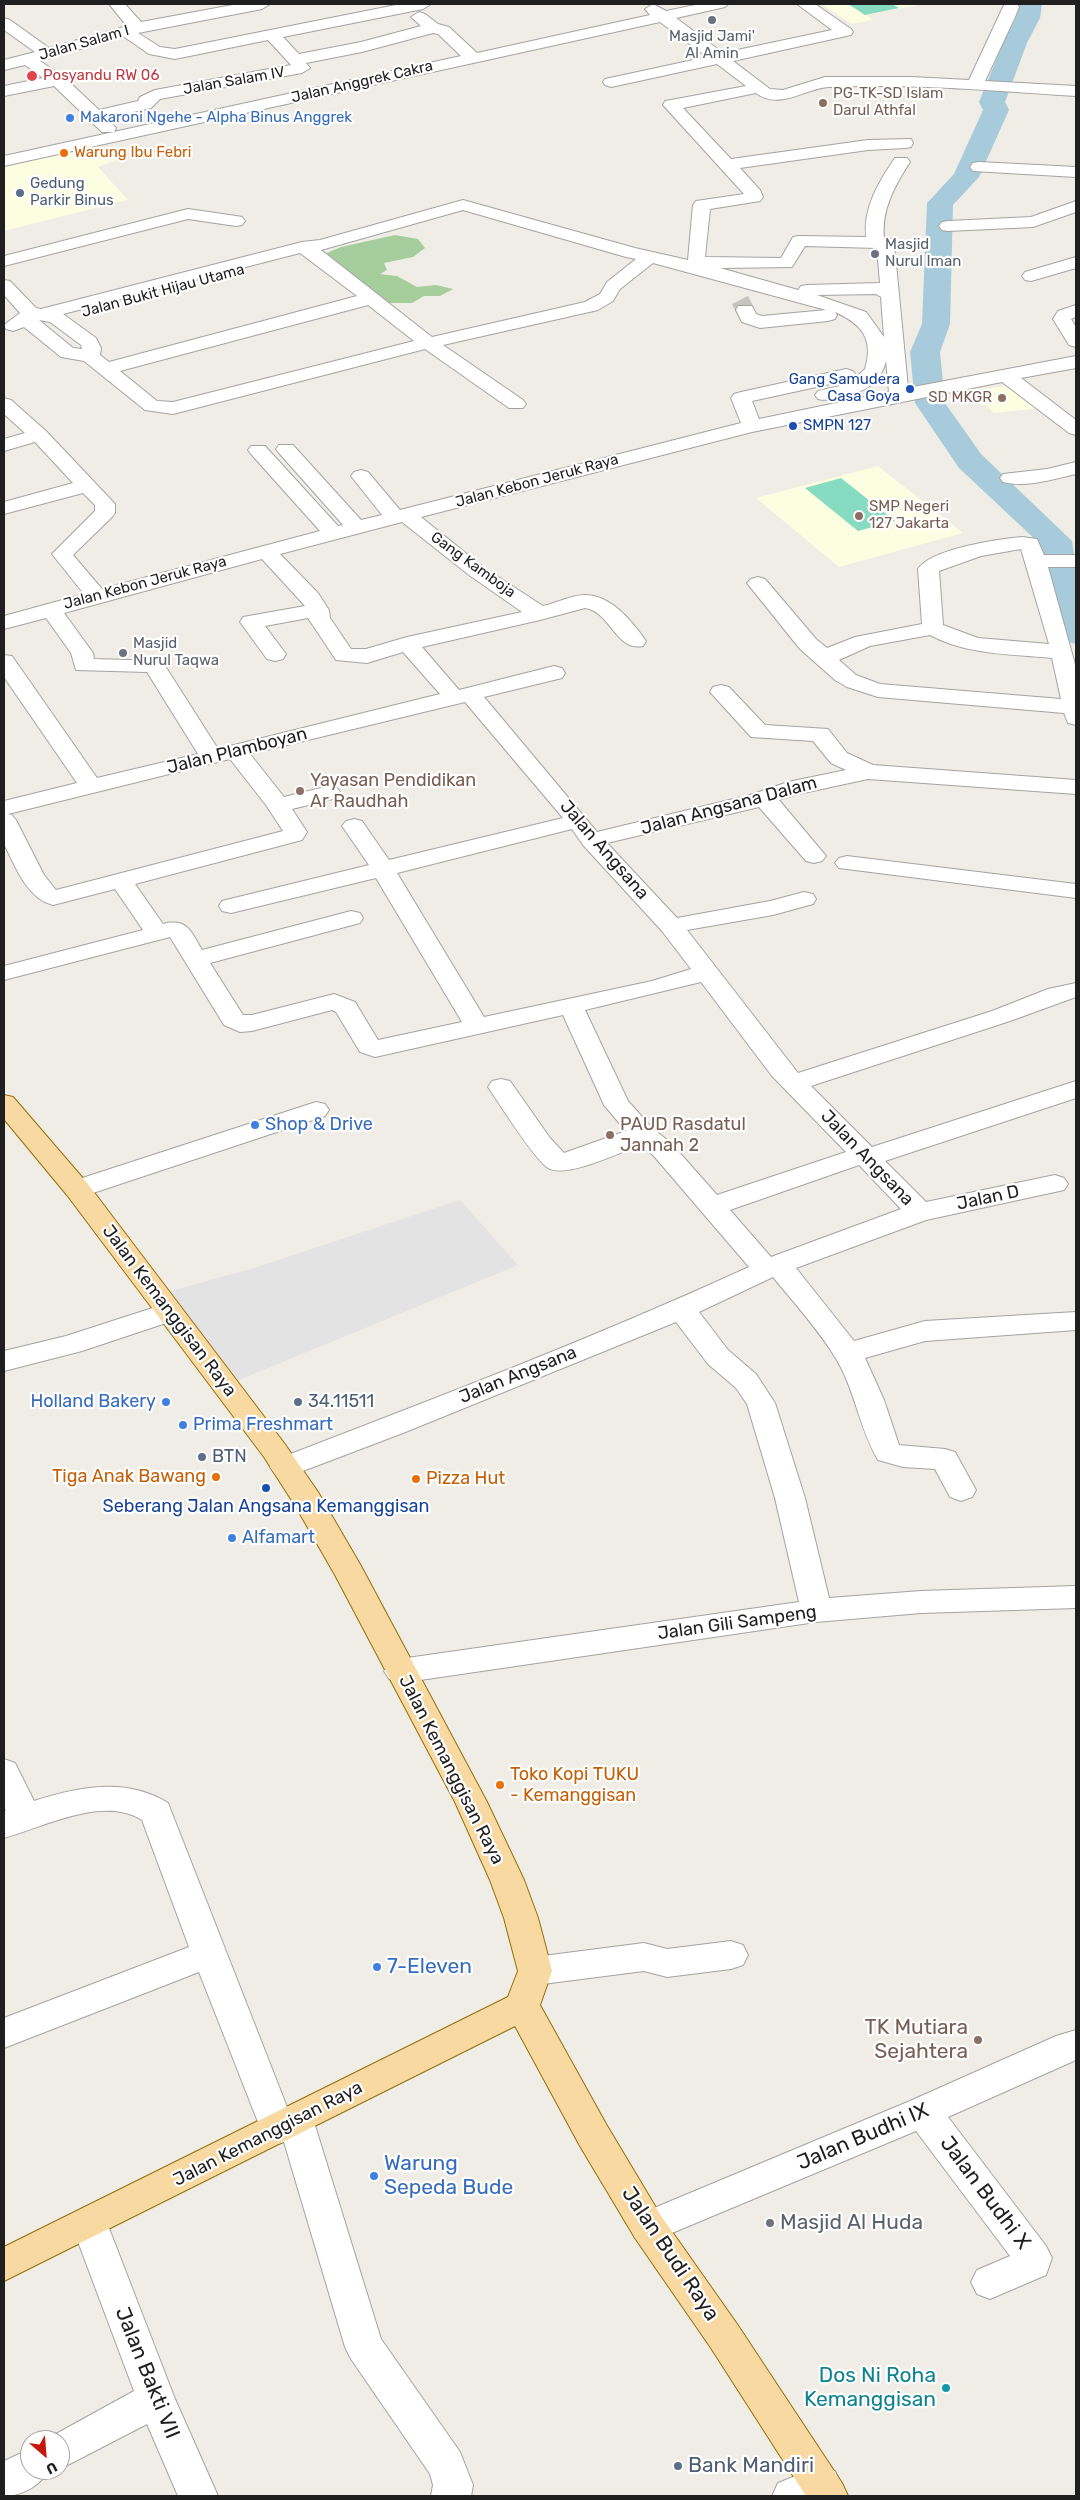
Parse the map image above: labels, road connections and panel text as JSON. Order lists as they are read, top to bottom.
{
  "streets": {
    "main road": ["Jalan Kemanggisan Raya", "Jalan Budi Raya"],
    "street": [
      "Jalan Salam I",
      "Jalan Salam IV",
      "Jalan Anggrek Cakra",
      "Jalan Bukit Hijau Utama",
      "Jalan Kebon Jeruk Raya",
      "Gang Kamboja",
      "Jalan Plamboyan",
      "Jalan Angsana Dalam",
      "Jalan Angsana",
      "Jalan D",
      "Jalan Gili Sampeng",
      "Jalan Budhi IX",
      "Jalan Budhi X",
      "Jalan Bakti VII"
    ]
  },
  "crossings": [
    ["Jalan Kebon Jeruk Raya", "Gang Kamboja"],
    ["Jalan Plamboyan", "Jalan Angsana"],
    ["Jalan Angsana Dalam", "Jalan Angsana"],
    ["Jalan Angsana", "Jalan D"],
    ["Jalan Angsana", "Jalan Kemanggisan Raya"],
    ["Jalan Kemanggisan Raya", "Jalan Gili Sampeng"],
    ["Jalan Kemanggisan Raya", "Jalan Budi Raya"],
    ["Jalan Kemanggisan Raya", "Jalan Bakti VII"],
    ["Jalan Budhi IX", "Jalan Budhi X"],
    ["Jalan Budhi IX", "Jalan Budi Raya"]
  ],
  "places": [
    "Masjid Jami' Al Amin",
    "Posyandu RW 06",
    "PG-TK-SD Islam Darul Athfal",
    "Makaroni Ngehe - Alpha Binus Anggrek",
    "Warung Ibu Febri",
    "Gedung Parkir Binus",
    "Masjid Nurul Iman",
    "Gang Samudera Casa Goya",
    "SD MKGR",
    "SMPN 127",
    "SMP Negeri 127 Jakarta",
    "Masjid Nurul Taqwa",
    "Yayasan Pendidikan Ar Raudhah",
    "Shop & Drive",
    "PAUD Rasdatul Jannah 2",
    "Holland Bakery",
    "34.11511",
    "Prima Freshmart",
    "BTN",
    "Tiga Anak Bawang",
    "Pizza Hut",
    "Seberang Jalan Angsana Kemanggisan",
    "Alfamart",
    "Toko Kopi TUKU - Kemanggisan",
    "7-Eleven",
    "TK Mutiara Sejahtera",
    "Warung Sepeda Bude",
    "Masjid Al Huda",
    "Dos Ni Roha Kemanggisan",
    "Bank Mandiri"
  ],
  "north": "bottom right"
}
